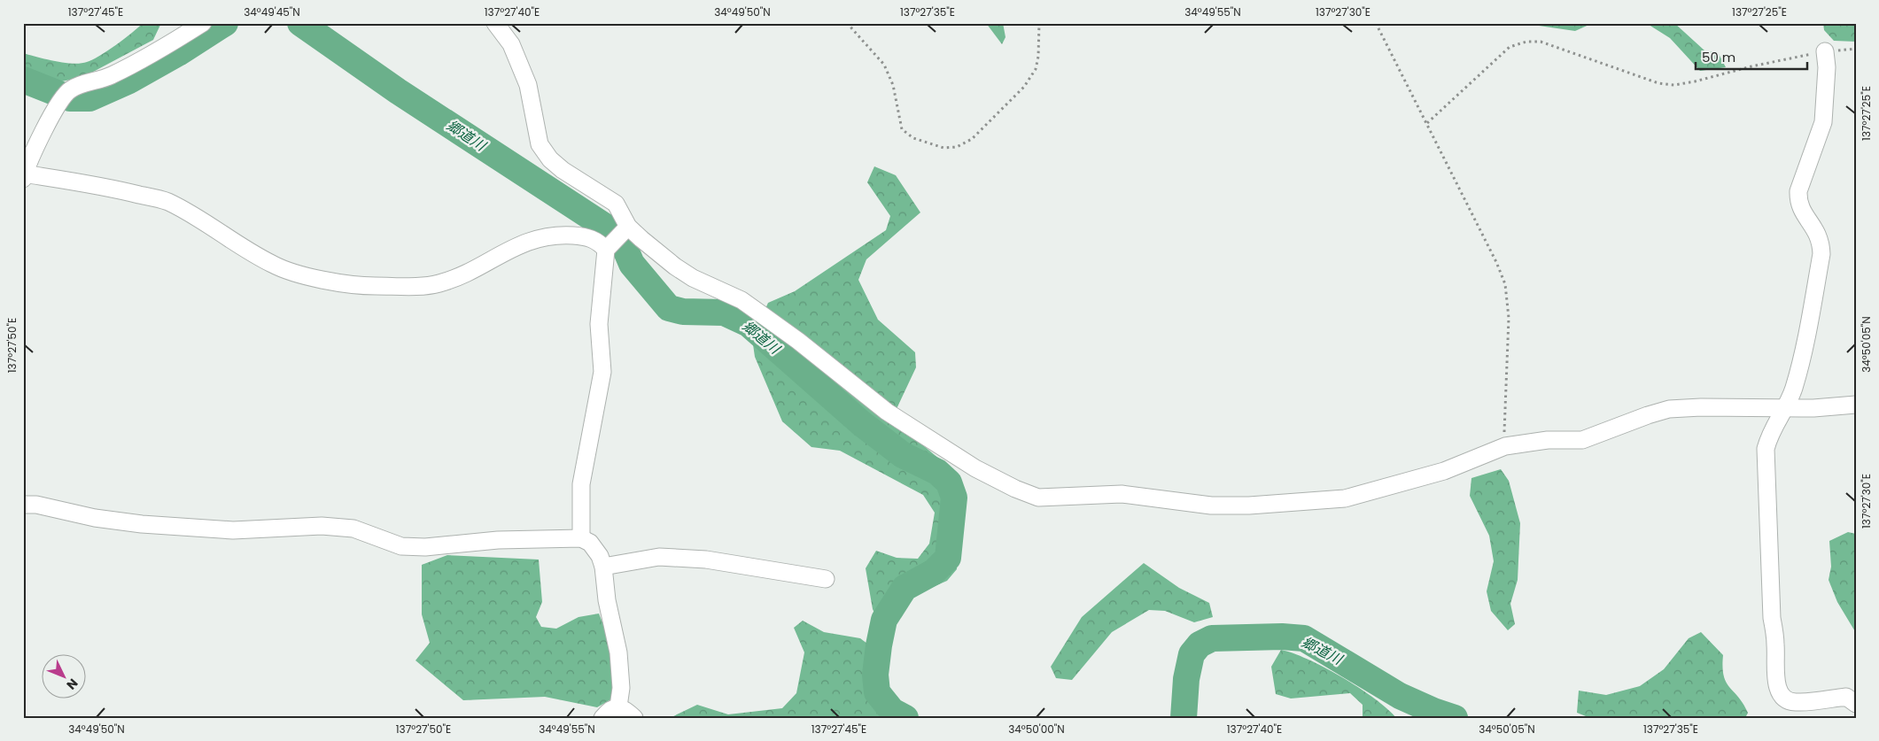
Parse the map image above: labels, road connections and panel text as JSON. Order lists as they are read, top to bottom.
{
  "water": ["郷道川"],
  "scale_bar": "50 m",
  "north": "bottom right",
  "coordinates": [
    "137°27'45\"E",
    "34°49'45\"N",
    "137°27'40\"E",
    "34°49'50\"N",
    "137°27'35\"E",
    "34°49'55\"N",
    "137°27'30\"E",
    "137°27'25\"E",
    "34°50'05\"N",
    "137°27'50\"E",
    "34°50'00\"N"
  ]
}
